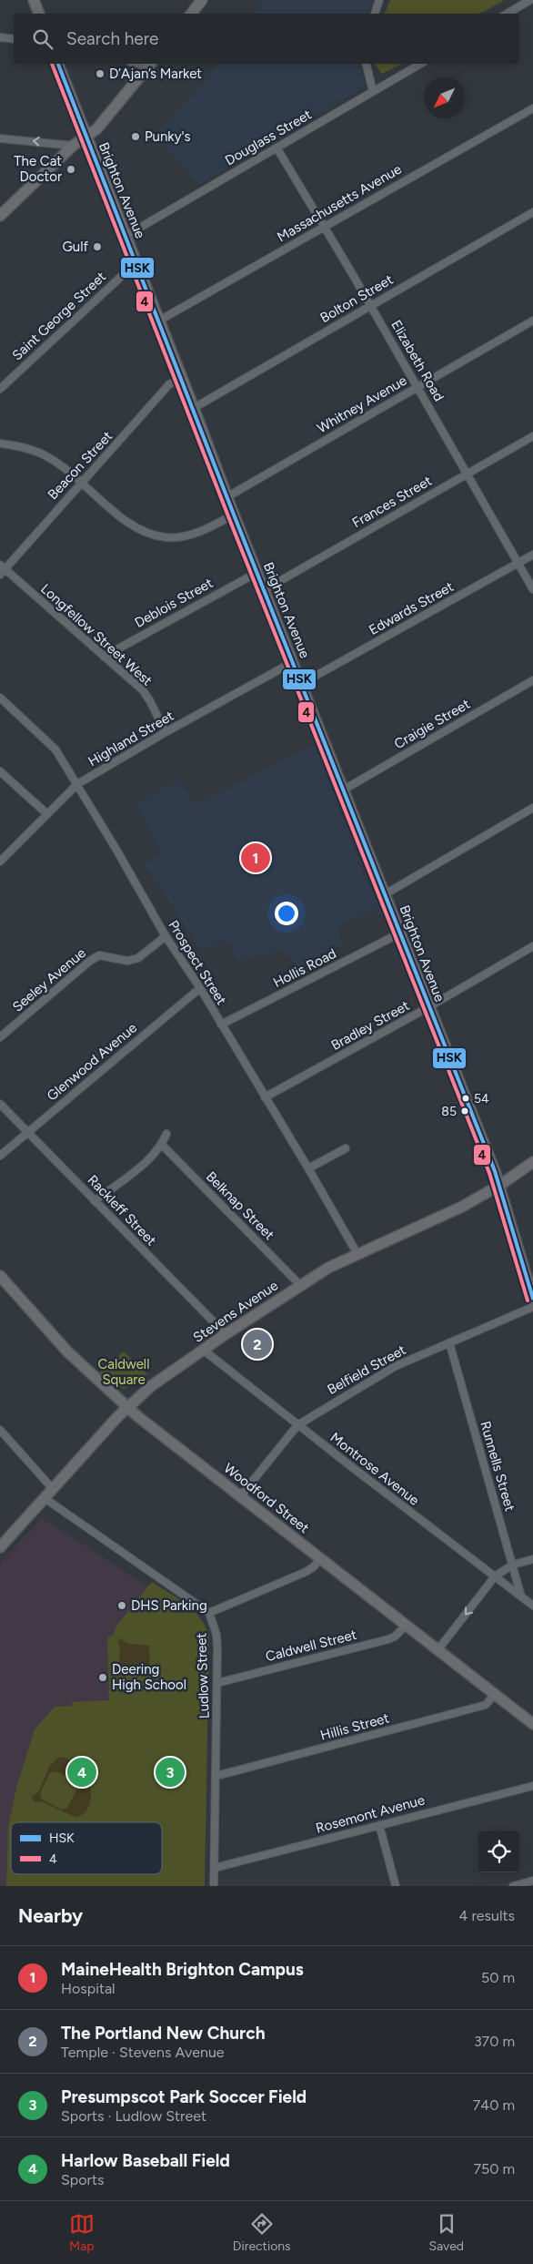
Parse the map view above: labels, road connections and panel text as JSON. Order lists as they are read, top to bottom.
{
  "streets": {
    "main road": ["Brighton Avenue", "Stevens Avenue", "Woodford Street"],
    "street": [
      "Douglass Street",
      "Massachusetts Avenue",
      "Bolton Street",
      "Saint George Street",
      "Elizabeth Road",
      "Whitney Avenue",
      "Beacon Street",
      "Frances Street",
      "Deblois Street",
      "Edwards Street",
      "Longfellow Street West",
      "Craigie Street",
      "Highland Street",
      "Prospect Street",
      "Hollis Road",
      "Seeley Avenue",
      "Bradley Street",
      "Glenwood Avenue",
      "Belknap Street",
      "Rackleff Street",
      "Belfield Street",
      "Runnells Street",
      "Montrose Avenue",
      "Caldwell Street",
      "Ludlow Street",
      "Hillis Street",
      "Rosemont Avenue"
    ]
  },
  "crossings": [
    ["Douglass Street", "Brighton Avenue"],
    ["Douglass Street", "Elizabeth Road"],
    ["Brighton Avenue", "Massachusetts Avenue"],
    ["Brighton Avenue", "Bolton Street"],
    ["Brighton Avenue", "Saint George Street"],
    ["Brighton Avenue", "Whitney Avenue"],
    ["Brighton Avenue", "Beacon Street"],
    ["Brighton Avenue", "Frances Street"],
    ["Brighton Avenue", "Deblois Street"],
    ["Brighton Avenue", "Edwards Street"],
    ["Brighton Avenue", "Craigie Street"],
    ["Brighton Avenue", "Highland Street"],
    ["Brighton Avenue", "Hollis Road"],
    ["Brighton Avenue", "Bradley Street"],
    ["Brighton Avenue", "Stevens Avenue"],
    ["Massachusetts Avenue", "Elizabeth Road"],
    ["Bolton Street", "Elizabeth Road"],
    ["Elizabeth Road", "Whitney Avenue"],
    ["Elizabeth Road", "Frances Street"],
    ["Elizabeth Road", "Edwards Street"],
    ["Beacon Street", "Longfellow Street West"],
    ["Deblois Street", "Longfellow Street West"],
    ["Longfellow Street West", "Highland Street"],
    ["Highland Street", "Prospect Street"],
    ["Prospect Street", "Hollis Road"],
    ["Prospect Street", "Seeley Avenue"],
    ["Prospect Street", "Bradley Street"],
    ["Prospect Street", "Glenwood Avenue"],
    ["Prospect Street", "Stevens Avenue"],
    ["Glenwood Avenue", "Rackleff Street"],
    ["Belknap Street", "Stevens Avenue"],
    ["Rackleff Street", "Stevens Avenue"],
    ["Stevens Avenue", "Montrose Avenue"],
    ["Stevens Avenue", "Woodford Street"],
    ["Stevens Avenue", "Ludlow Street"],
    ["Belfield Street", "Runnells Street"],
    ["Belfield Street", "Montrose Avenue"],
    ["Belfield Street", "Woodford Street"],
    ["Runnells Street", "Montrose Avenue"],
    ["Woodford Street", "Caldwell Street"],
    ["Woodford Street", "Hillis Street"],
    ["Caldwell Street", "Ludlow Street"],
    ["Ludlow Street", "Hillis Street"],
    ["Ludlow Street", "Rosemont Avenue"]
  ],
  "parks": ["Caldwell Square"],
  "places": [
    "D’Ajan’s Market",
    "Punky's",
    "The Cat Doctor",
    "Gulf",
    "54",
    "85",
    "DHS Parking",
    "Deering High School"
  ],
  "lines": ["transit line HSK", "transit line 4"],
  "legend": ["HSK", "4"],
  "north": "bottom left",
  "page": {
    "search": "Search here",
    "pins": [
      "1",
      "2",
      "3",
      "4"
    ],
    "heading": ["Nearby", "4 results"],
    "list": [
      {
        "mark": "1",
        "name": "MaineHealth Brighton Campus",
        "note": "Hospital",
        "value": "50 m"
      },
      {
        "mark": "2",
        "name": "The Portland New Church",
        "note": "Temple · Stevens Avenue",
        "value": "370 m"
      },
      {
        "mark": "3",
        "name": "Presumpscot Park Soccer Field",
        "note": "Sports · Ludlow Street",
        "value": "740 m"
      },
      {
        "mark": "4",
        "name": "Harlow Baseball Field",
        "note": "Sports",
        "value": "750 m"
      }
    ],
    "nav": ["Map", "Directions", "Saved"]
  }
}
